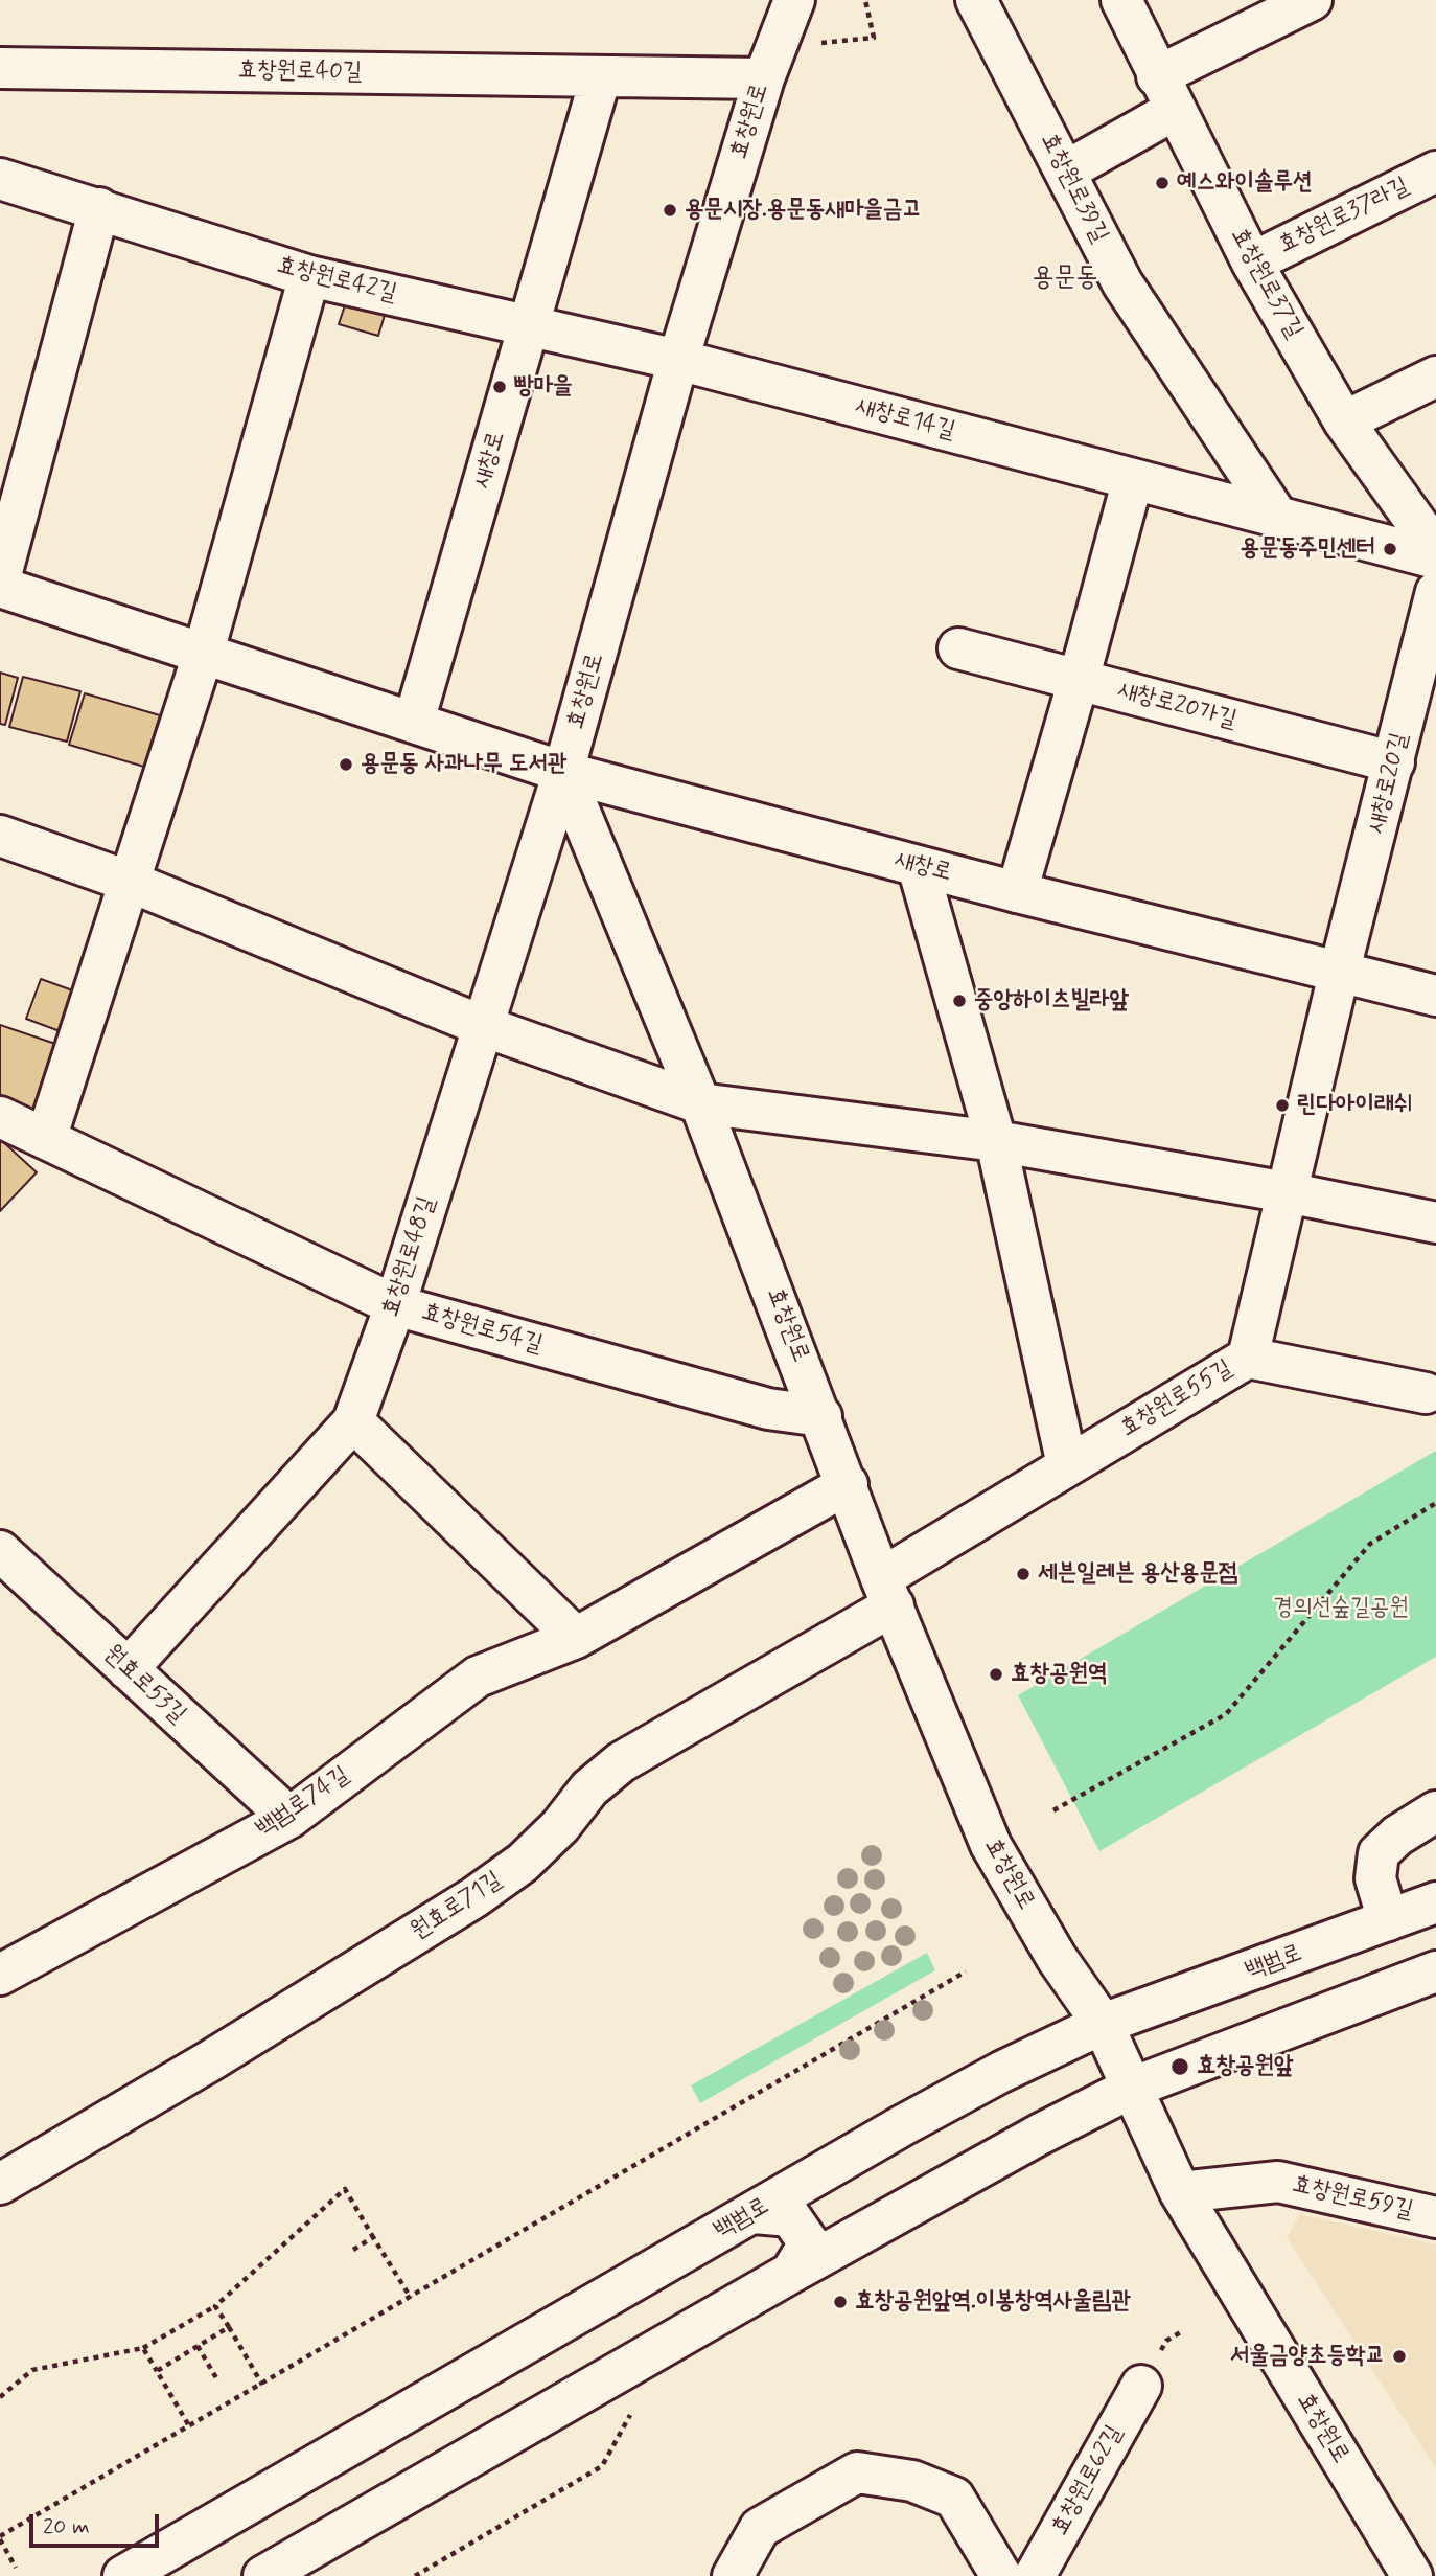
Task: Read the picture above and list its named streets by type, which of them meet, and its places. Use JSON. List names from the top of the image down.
{
  "streets": {
    "street": [
      "효창원로40길",
      "효창원로",
      "효창원로39길",
      "효창원로37라길",
      "효창원로42길",
      "효창원로37길",
      "새창로14길",
      "새창로",
      "새창로20가길",
      "새창로20길",
      "효창원로48길",
      "효창원로54길",
      "효창원로55길",
      "원효로53길",
      "백범로74길",
      "원효로71길",
      "백범로",
      "효창원로59길",
      "효창원로62길"
    ]
  },
  "crossings": [
    ["효창원로40길", "효창원로"],
    ["효창원로", "효창원로42길"],
    ["효창원로", "새창로14길"],
    ["효창원로", "새창로"],
    ["효창원로", "효창원로48길"],
    ["효창원로", "효창원로54길"],
    ["효창원로", "효창원로55길"],
    ["효창원로", "백범로74길"],
    ["효창원로", "원효로71길"],
    ["효창원로", "백범로"],
    ["효창원로", "효창원로59길"],
    ["효창원로39길", "새창로14길"],
    ["효창원로37라길", "효창원로37길"],
    ["효창원로42길", "새창로14길"],
    ["효창원로42길", "새창로"],
    ["새창로", "새창로20길"],
    ["새창로", "효창원로48길"],
    ["새창로", "효창원로55길"],
    ["새창로20가길", "새창로20길"],
    ["새창로20길", "효창원로55길"],
    ["효창원로48길", "효창원로54길"],
    ["효창원로48길", "원효로53길"],
    ["효창원로55길", "원효로71길"],
    ["원효로53길", "백범로74길"]
  ],
  "districts": ["용문동"],
  "parks": ["경의선숲길공원"],
  "places": [
    "예스와이솔루션",
    "용문시장.용문동새마을금고",
    "빵마을",
    "용문동주민센터",
    "용문동 사과나무 도서관",
    "중앙하이츠빌라앞",
    "린다아이래쉬",
    "세븐일레븐 용산용문점",
    "효창공원역",
    "효창공원앞",
    "효창공원앞역.이봉창역사울림관",
    "서울금양초등학교"
  ],
  "scale_bar": "20 m"
}
